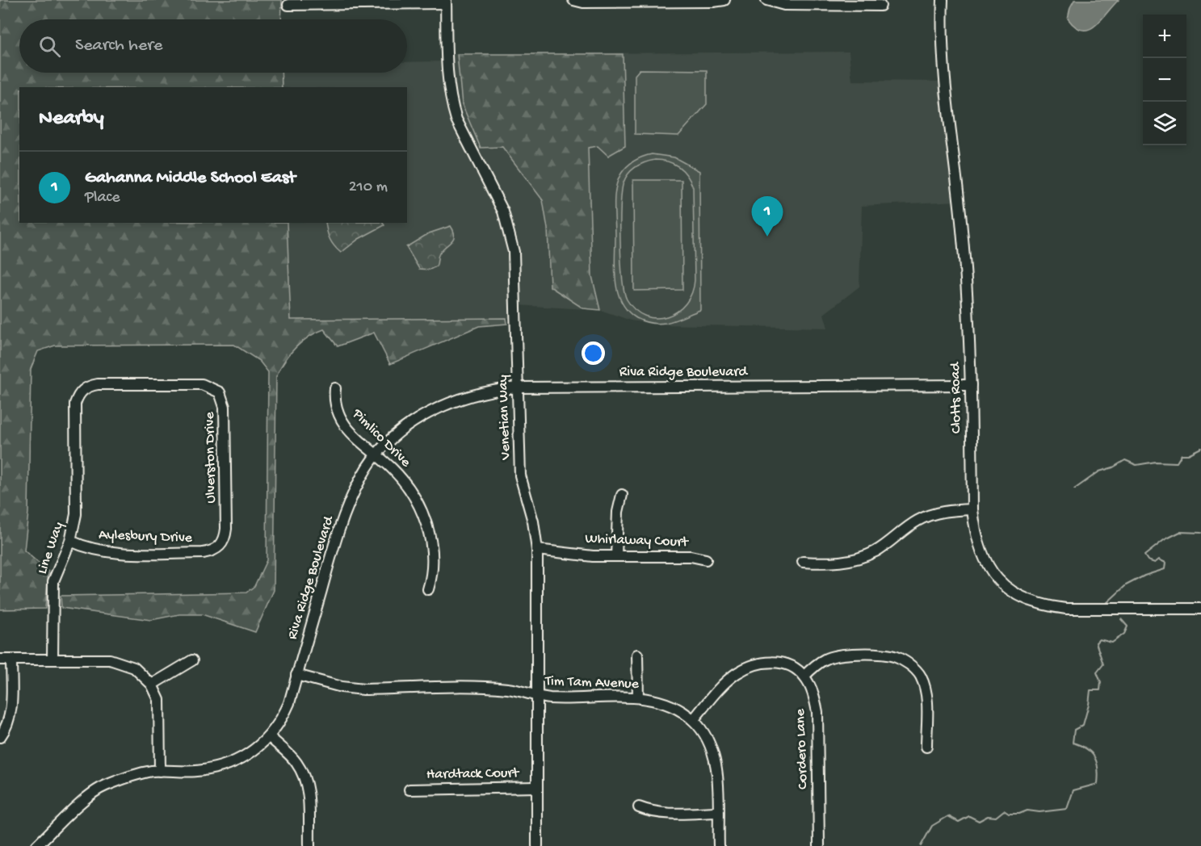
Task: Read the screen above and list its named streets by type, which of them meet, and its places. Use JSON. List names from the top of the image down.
{
  "streets": {
    "street": [
      "Riva Ridge Boulevard",
      "Clotts Road",
      "Venetian Way",
      "Pimlico Drive",
      "Ulverston Drive",
      "Aylesbury Drive",
      "Whirlaway Court",
      "Line Way",
      "Tim Tam Avenue",
      "Cordero Lane",
      "Hardtack Court"
    ]
  },
  "crossings": [
    ["Riva Ridge Boulevard", "Clotts Road"],
    ["Riva Ridge Boulevard", "Venetian Way"],
    ["Riva Ridge Boulevard", "Pimlico Drive"],
    ["Riva Ridge Boulevard", "Tim Tam Avenue"],
    ["Venetian Way", "Whirlaway Court"],
    ["Venetian Way", "Tim Tam Avenue"],
    ["Venetian Way", "Hardtack Court"],
    ["Ulverston Drive", "Aylesbury Drive"],
    ["Ulverston Drive", "Line Way"],
    ["Aylesbury Drive", "Line Way"]
  ],
  "page": {
    "map_buttons": ["+", "−"],
    "search": "Search here",
    "heading": "Nearby",
    "list": [
      {
        "mark": "1",
        "name": "Gahanna Middle School East",
        "note": "Place",
        "value": "210 m"
      }
    ],
    "pins": "1"
  }
}
